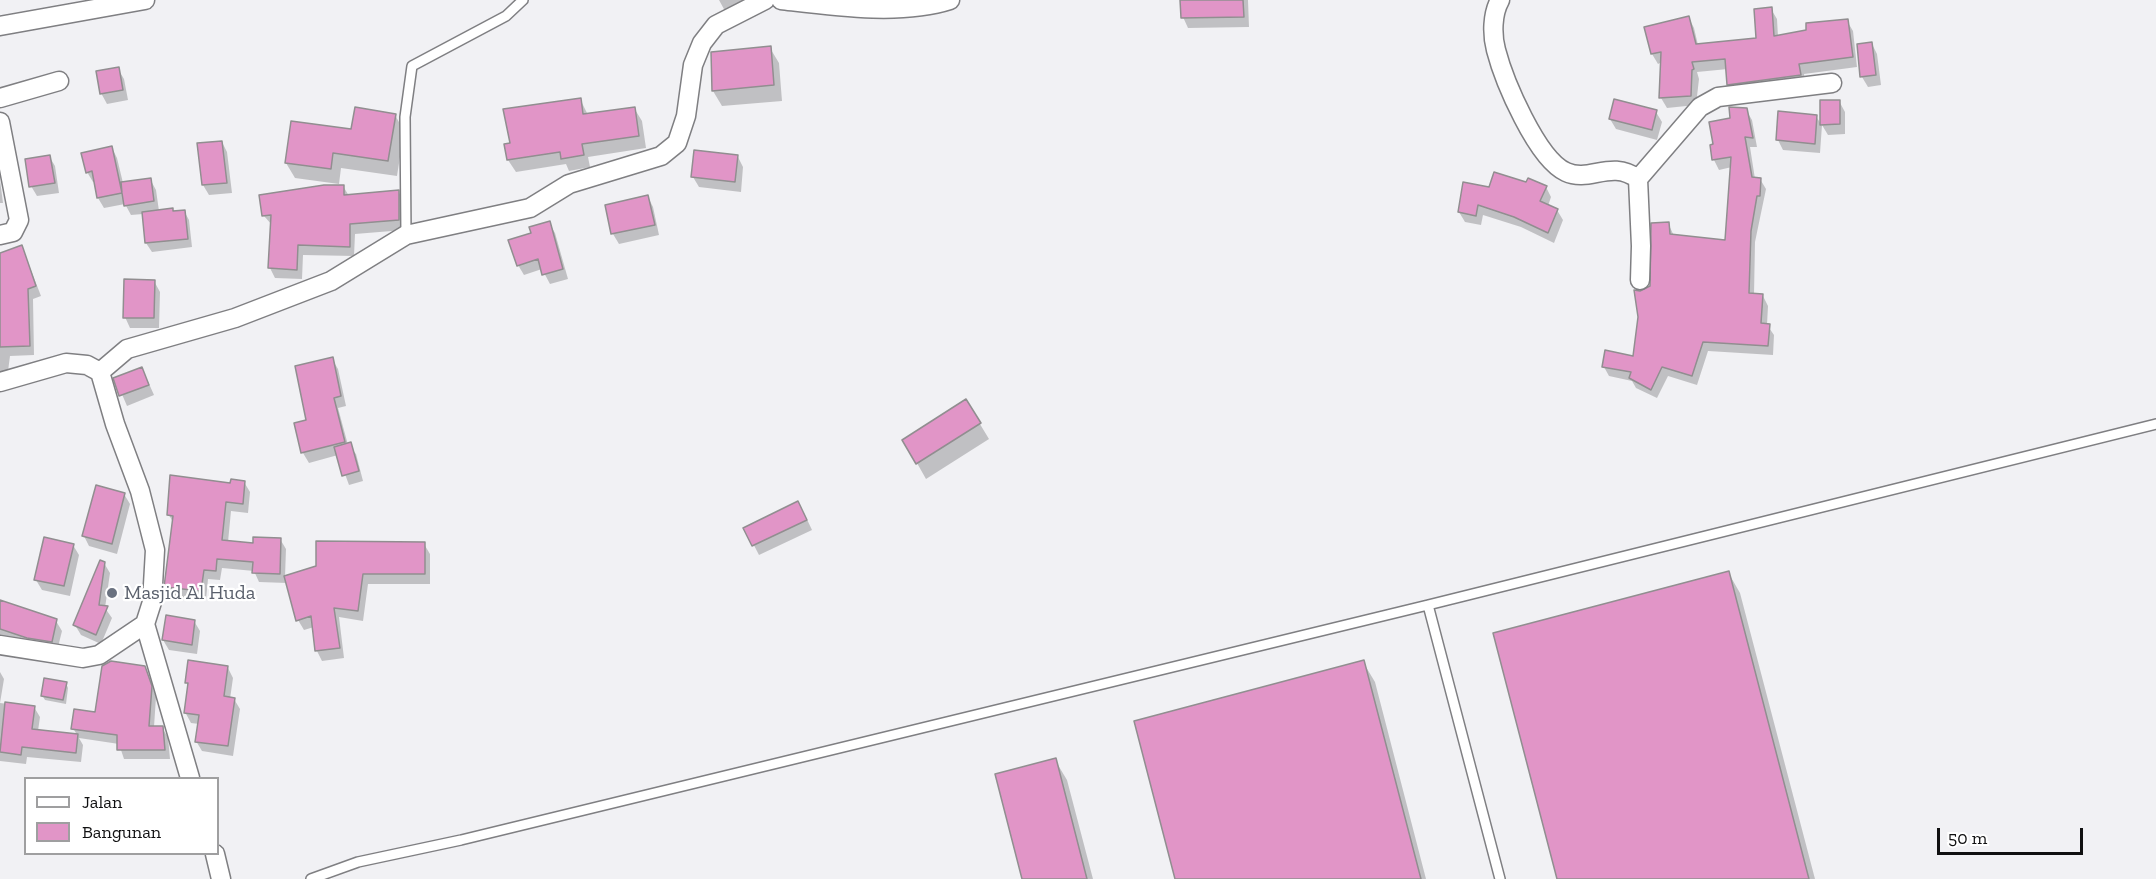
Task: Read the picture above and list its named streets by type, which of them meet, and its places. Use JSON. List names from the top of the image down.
{
  "places": ["Masjid Al Huda"],
  "legend": ["Jalan", "Bangunan"],
  "scale_bar": "50 m"
}
